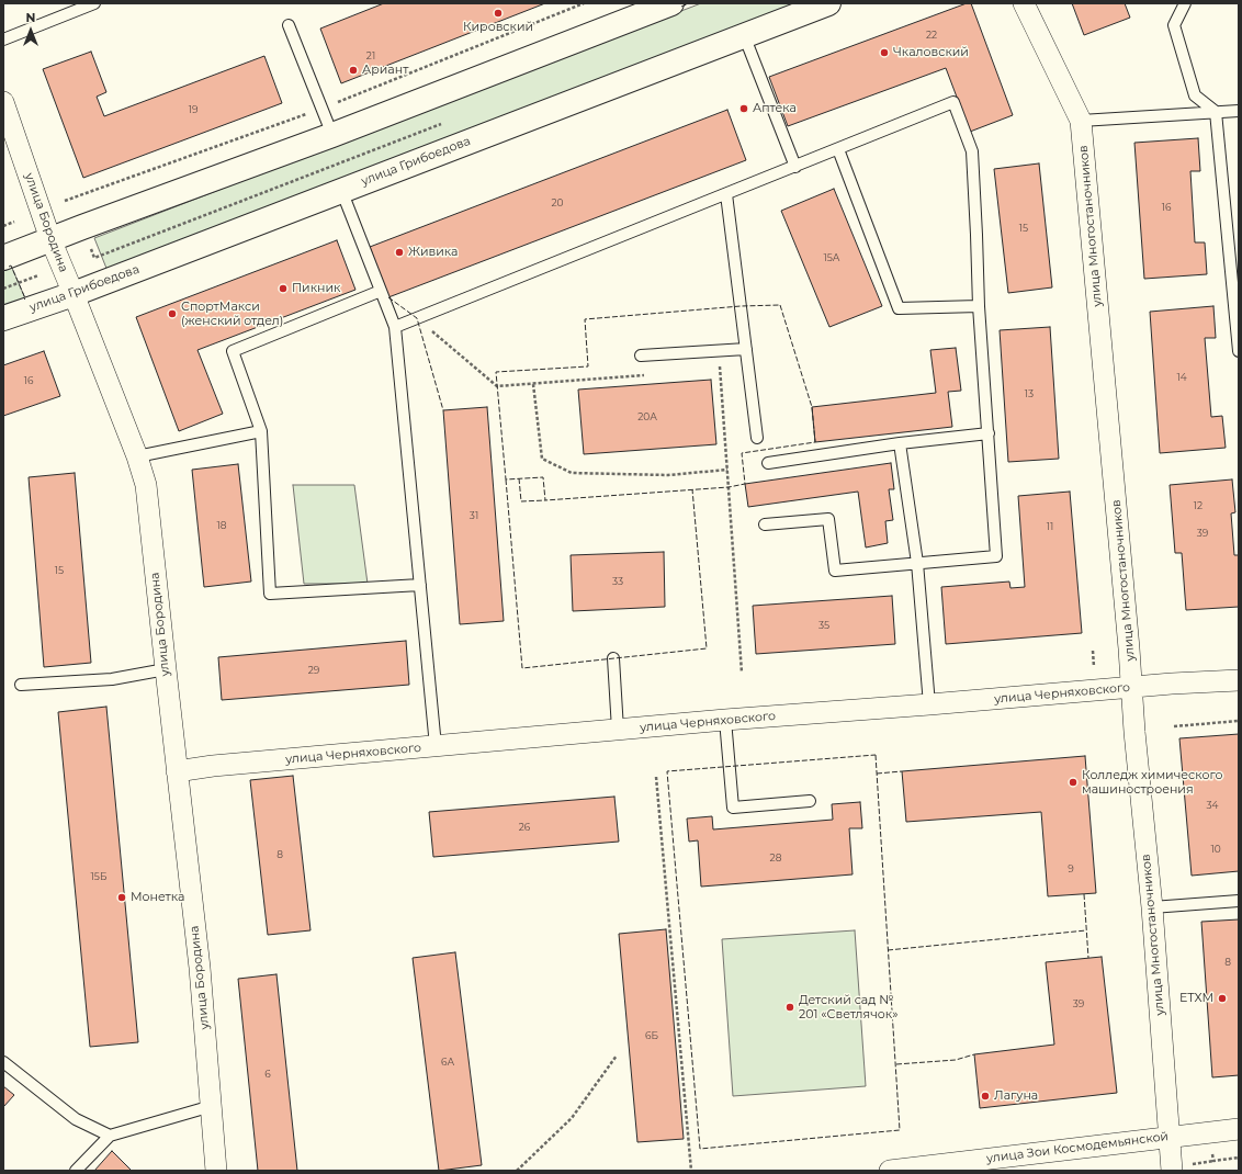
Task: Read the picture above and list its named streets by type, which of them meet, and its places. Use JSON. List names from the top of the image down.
{
  "streets": {
    "main road": ["улица Грибоедова"],
    "street": [
      "улица Бородина",
      "улица Многостаночников",
      "улица Черняховского",
      "улица Зои Космодемьянской"
    ]
  },
  "crossings": [
    ["улица Грибоедова", "улица Бородина"],
    ["улица Бородина", "улица Черняховского"],
    ["улица Многостаночников", "улица Черняховского"],
    ["улица Многостаночников", "улица Зои Космодемьянской"]
  ],
  "places": [
    "Кировский",
    "Чкаловский",
    "Ариант",
    "Аптека",
    "Живика",
    "Пикник",
    "СпортМакси (женский отдел)",
    "Колледж химического машиностроения",
    "Монетка",
    "ЕТХМ",
    "Детский сад № 201 «Светлячок»",
    "Лагуна"
  ],
  "house_numbers": [
    "22",
    "21",
    "19",
    "20",
    "16",
    "15",
    "15А",
    "14",
    "16",
    "13",
    "20А",
    "12",
    "31",
    "18",
    "11",
    "39",
    "15",
    "33",
    "35",
    "29",
    "34",
    "26",
    "10",
    "8",
    "28",
    "9",
    "15Б",
    "8",
    "39",
    "6Б",
    "6А",
    "6"
  ],
  "north": "top"
}
